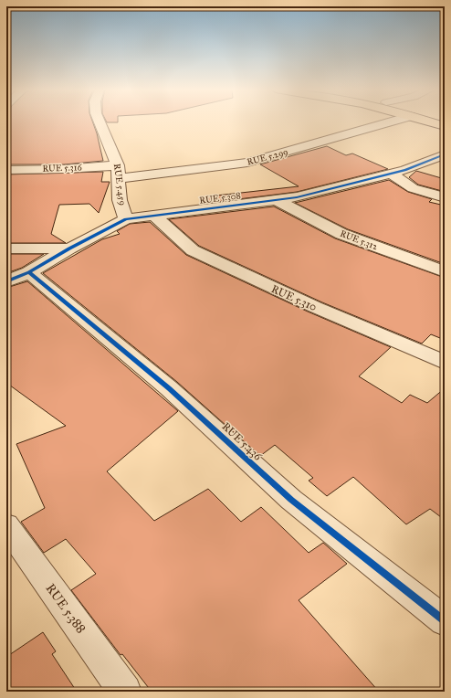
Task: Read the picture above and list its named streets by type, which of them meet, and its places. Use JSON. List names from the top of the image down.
{
  "streets": {
    "street": [
      "RUE 5.299",
      "RUE 5.316",
      "RUE 5.459",
      "RUE 5.308",
      "RUE 5.312",
      "RUE 5.310",
      "RUE 5.436",
      "RUE 5.388"
    ]
  },
  "crossings": [
    ["RUE 5.299", "RUE 5.459"],
    ["RUE 5.316", "RUE 5.459"],
    ["RUE 5.459", "RUE 5.308"],
    ["RUE 5.308", "RUE 5.312"],
    ["RUE 5.308", "RUE 5.310"],
    ["RUE 5.308", "RUE 5.436"]
  ]
}
